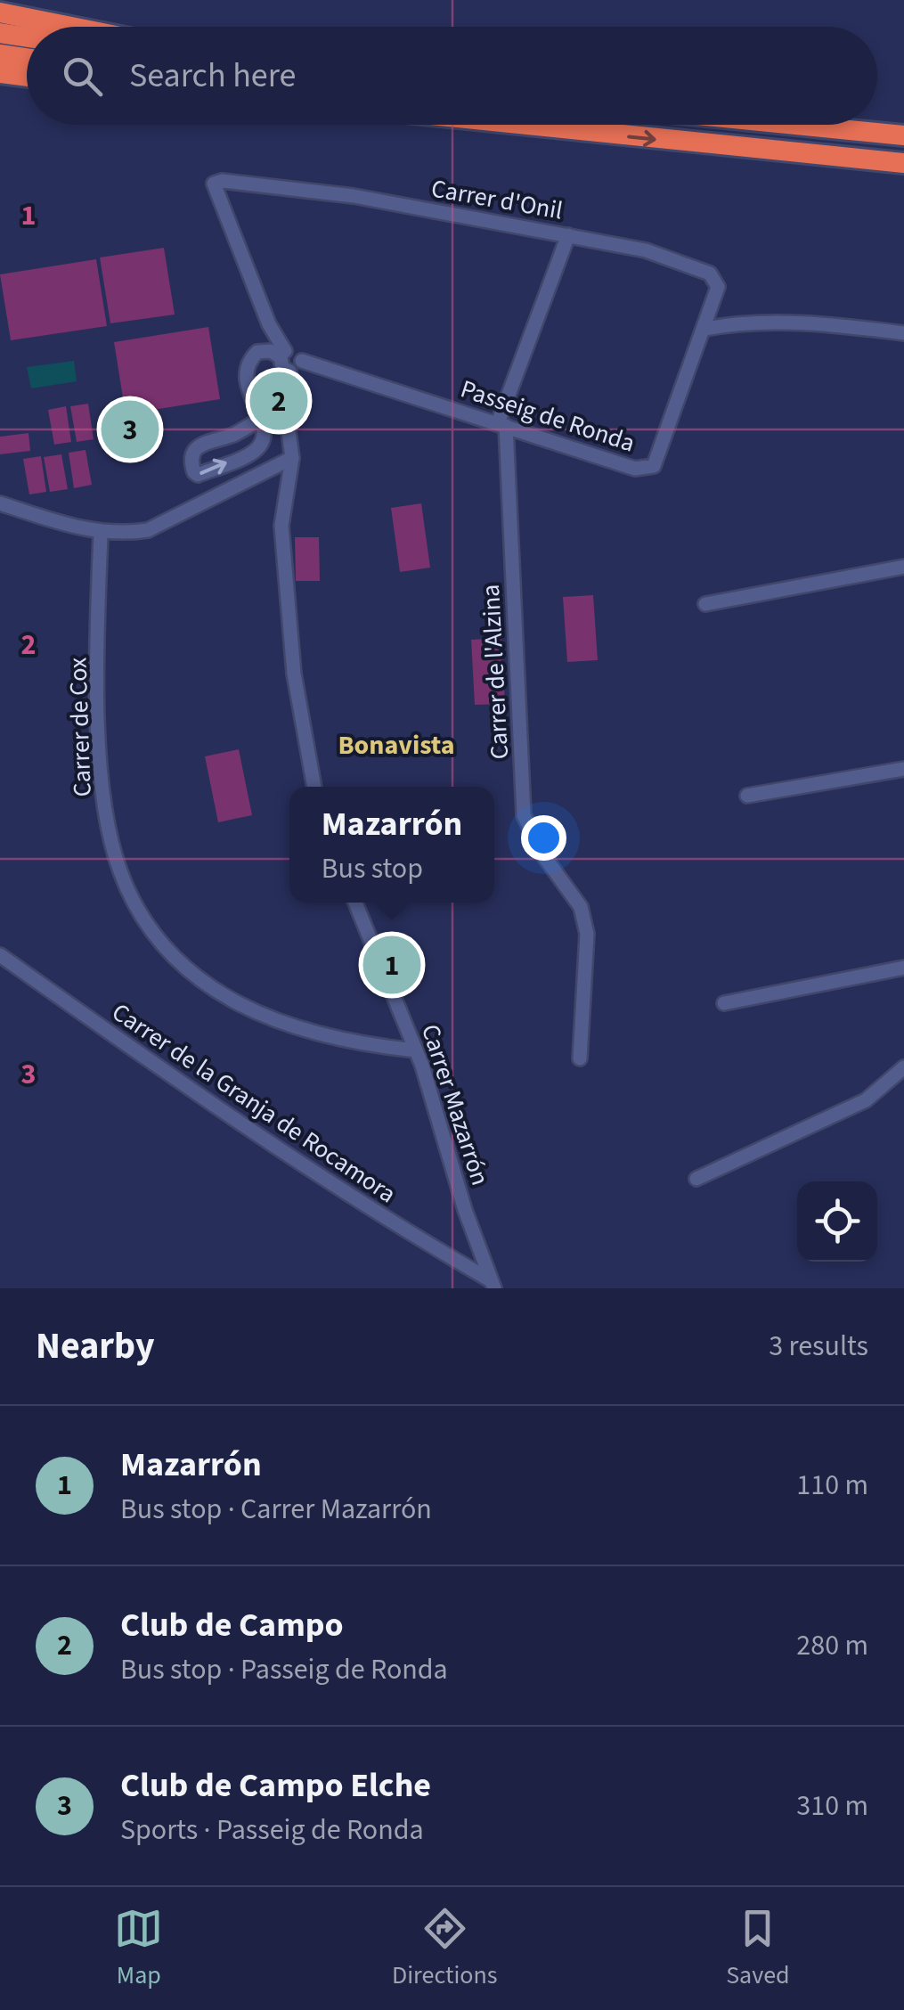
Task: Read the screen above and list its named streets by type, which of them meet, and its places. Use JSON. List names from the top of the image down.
{
  "streets": {
    "street": [
      "Carrer d'Onil",
      "Passeig de Ronda",
      "Carrer de l'Alzina",
      "Carrer de Cox",
      "Carrer de la Granja de Rocamora",
      "Carrer Mazarrón"
    ]
  },
  "crossings": [
    ["Carrer d'Onil", "Passeig de Ronda"],
    ["Carrer d'Onil", "Carrer de l'Alzina"],
    ["Passeig de Ronda", "Carrer de l'Alzina"],
    ["Carrer de Cox", "Carrer Mazarrón"],
    ["Carrer de la Granja de Rocamora", "Carrer Mazarrón"]
  ],
  "districts": ["Bonavista"],
  "page": {
    "search": "Search here",
    "pins": ["2", "3", "1"],
    "popup": ["Mazarrón", "Bus stop"],
    "heading": ["Nearby", "3 results"],
    "list": [
      {
        "mark": "1",
        "name": "Mazarrón",
        "note": "Bus stop · Carrer Mazarrón",
        "value": "110 m"
      },
      {
        "mark": "2",
        "name": "Club de Campo",
        "note": "Bus stop · Passeig de Ronda",
        "value": "280 m"
      },
      {
        "mark": "3",
        "name": "Club de Campo Elche",
        "note": "Sports · Passeig de Ronda",
        "value": "310 m"
      }
    ],
    "nav": ["Map", "Directions", "Saved"]
  },
  "grid": {
    "rows": ["1", "2", "3"]
  }
}
